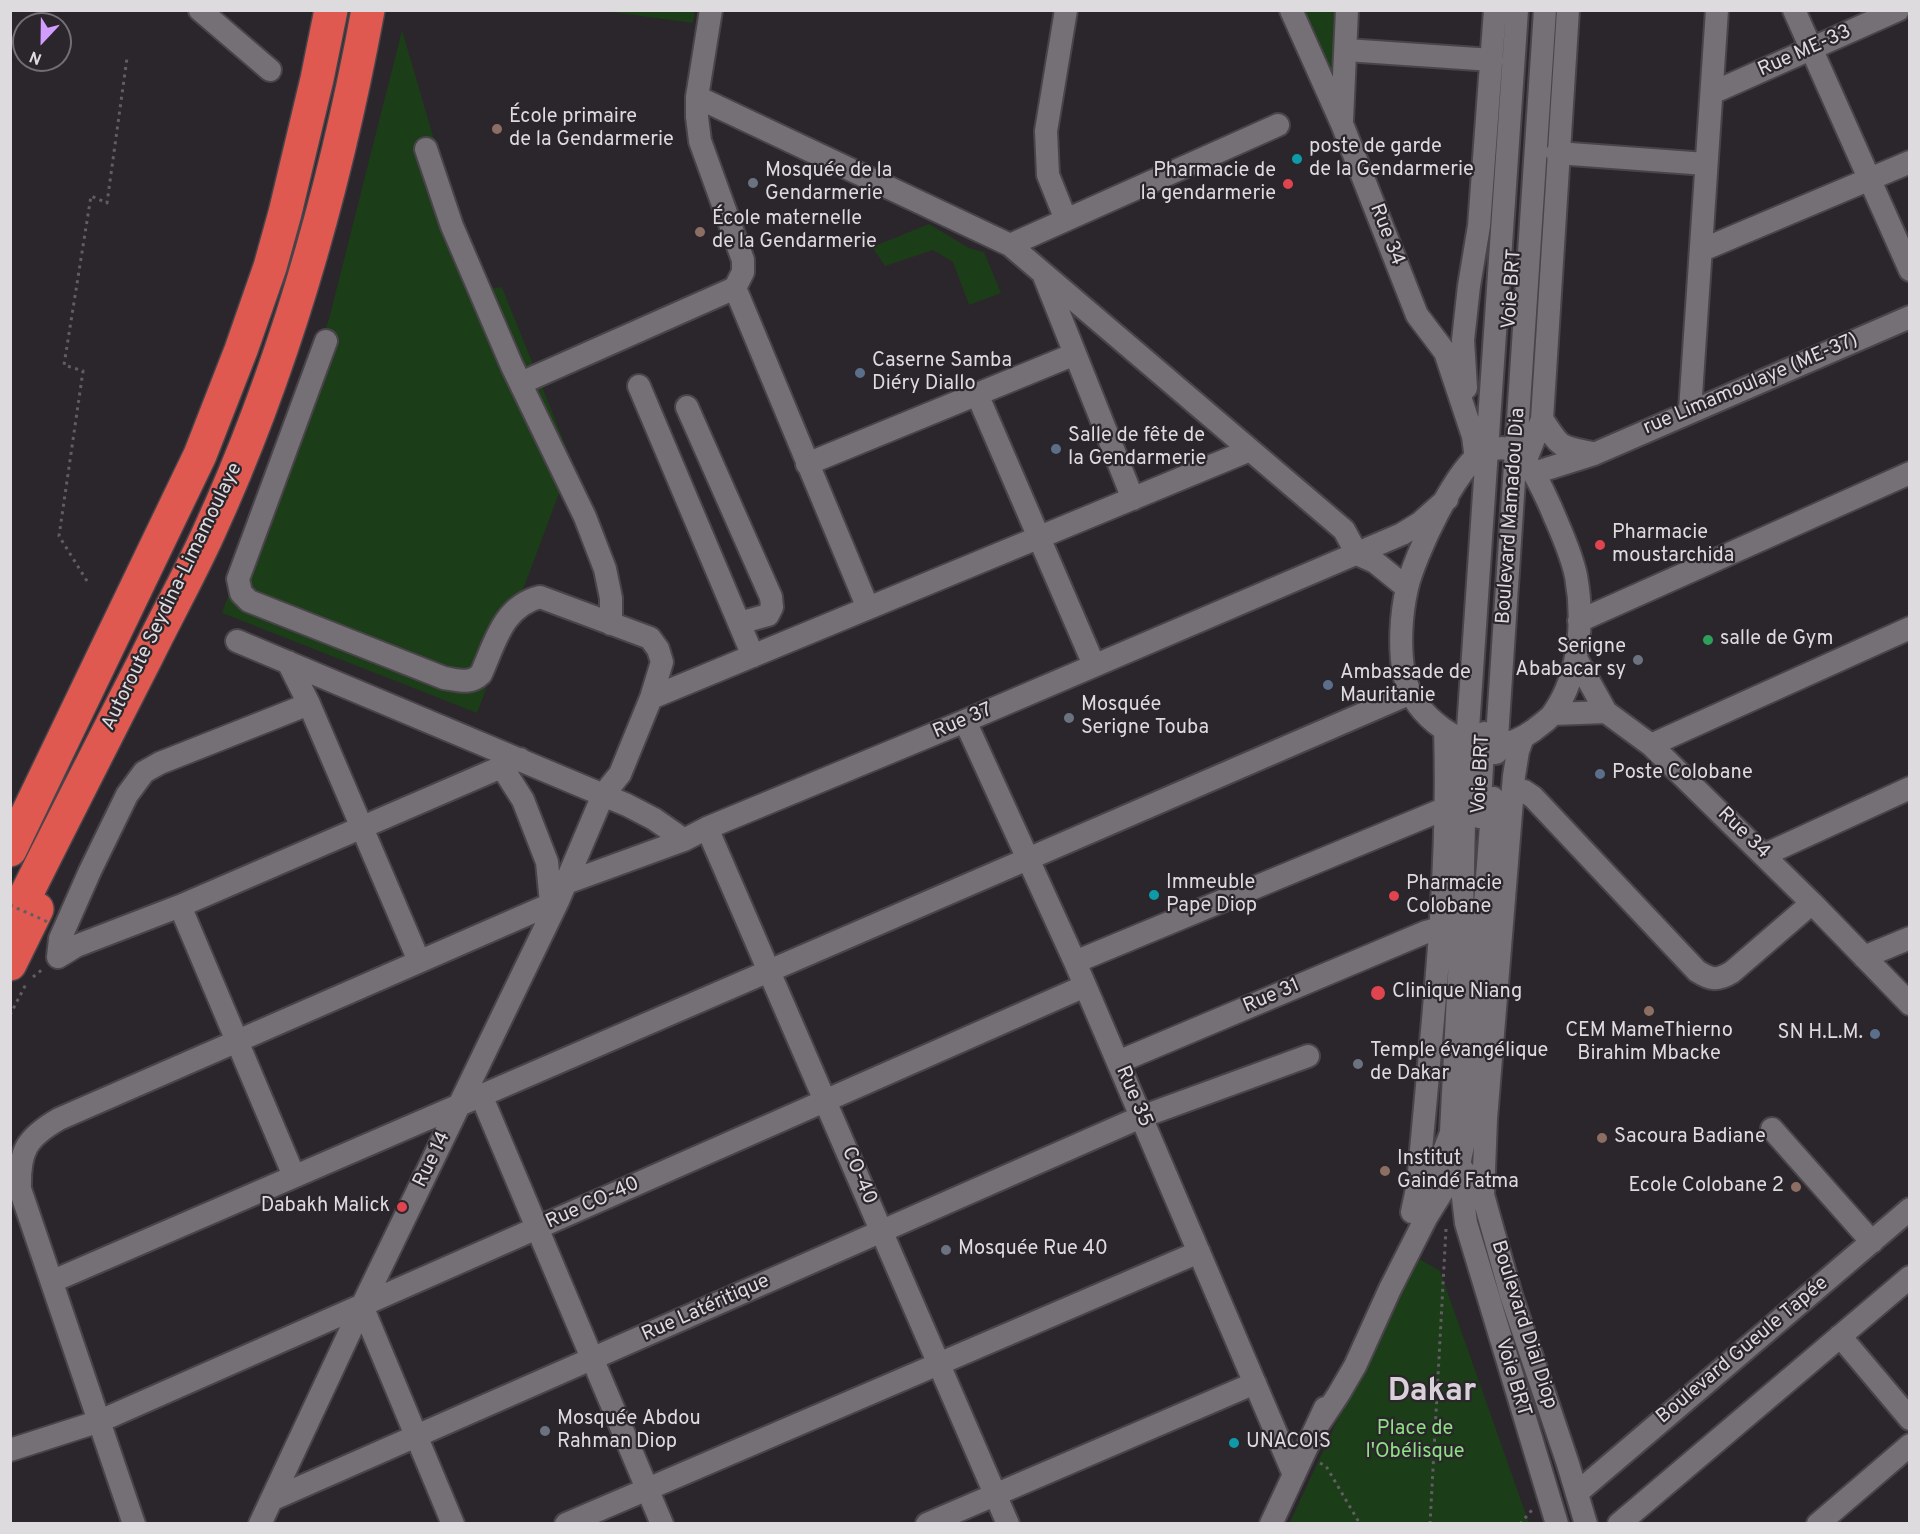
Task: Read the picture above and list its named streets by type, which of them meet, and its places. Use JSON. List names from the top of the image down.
{
  "streets": {
    "highway": ["Autoroute Seydina-Limamoulaye"],
    "street": [
      "Rue ME-33",
      "Rue 34",
      "Voie BRT",
      "rue Limamoulaye (ME-37)",
      "Boulevard Mamadou Dia",
      "Rue 37",
      "Rue 31",
      "Rue 35",
      "Rue 14",
      "CO-40",
      "Rue CO-40",
      "Rue Latéritique",
      "Boulevard Dial Diop",
      "Boulevard Gueule Tapée"
    ]
  },
  "crossings": [
    ["Rue 34", "Voie BRT"],
    ["Rue 34", "rue Limamoulaye (ME-37)"],
    ["Rue 34", "Boulevard Mamadou Dia"],
    ["Voie BRT", "rue Limamoulaye (ME-37)"],
    ["Voie BRT", "Boulevard Mamadou Dia"],
    ["Voie BRT", "Boulevard Dial Diop"],
    ["rue Limamoulaye (ME-37)", "Boulevard Mamadou Dia"],
    ["Rue 37", "Rue 35"],
    ["Rue 37", "Rue 14"],
    ["Rue 37", "CO-40"],
    ["Rue 37", "Rue CO-40"],
    ["Rue 31", "Rue 35"],
    ["Rue 35", "Rue CO-40"],
    ["Rue 35", "Rue Latéritique"],
    ["Rue 14", "Rue CO-40"],
    ["Rue 14", "Rue Latéritique"],
    ["CO-40", "Rue CO-40"],
    ["CO-40", "Rue Latéritique"],
    ["Boulevard Dial Diop", "Boulevard Gueule Tapée"]
  ],
  "districts": ["Dakar"],
  "parks": ["Place de l'Obélisque"],
  "places": [
    "École primaire de la Gendarmerie",
    "poste de garde de la Gendarmerie",
    "Mosquée de la Gendarmerie",
    "Pharmacie de la gendarmerie",
    "École maternelle de la Gendarmerie",
    "Caserne Samba Diéry Diallo",
    "Salle de fête de la Gendarmerie",
    "Pharmacie moustarchida",
    "salle de Gym",
    "Serigne Ababacar sy",
    "Ambassade de Mauritanie",
    "Mosquée Serigne Touba",
    "Poste Colobane",
    "Immeuble Pape Diop",
    "Pharmacie Colobane",
    "Clinique Niang",
    "CEM MameThierno Birahim Mbacke",
    "SN H.L.M.",
    "Temple évangélique de Dakar",
    "Sacoura Badiane",
    "Institut Gaindé Fatma",
    "Ecole Colobane 2",
    "Dabakh Malick",
    "Mosquée Rue 40",
    "Mosquée Abdou Rahman Diop",
    "UNACOIS"
  ],
  "north": "bottom"
}
